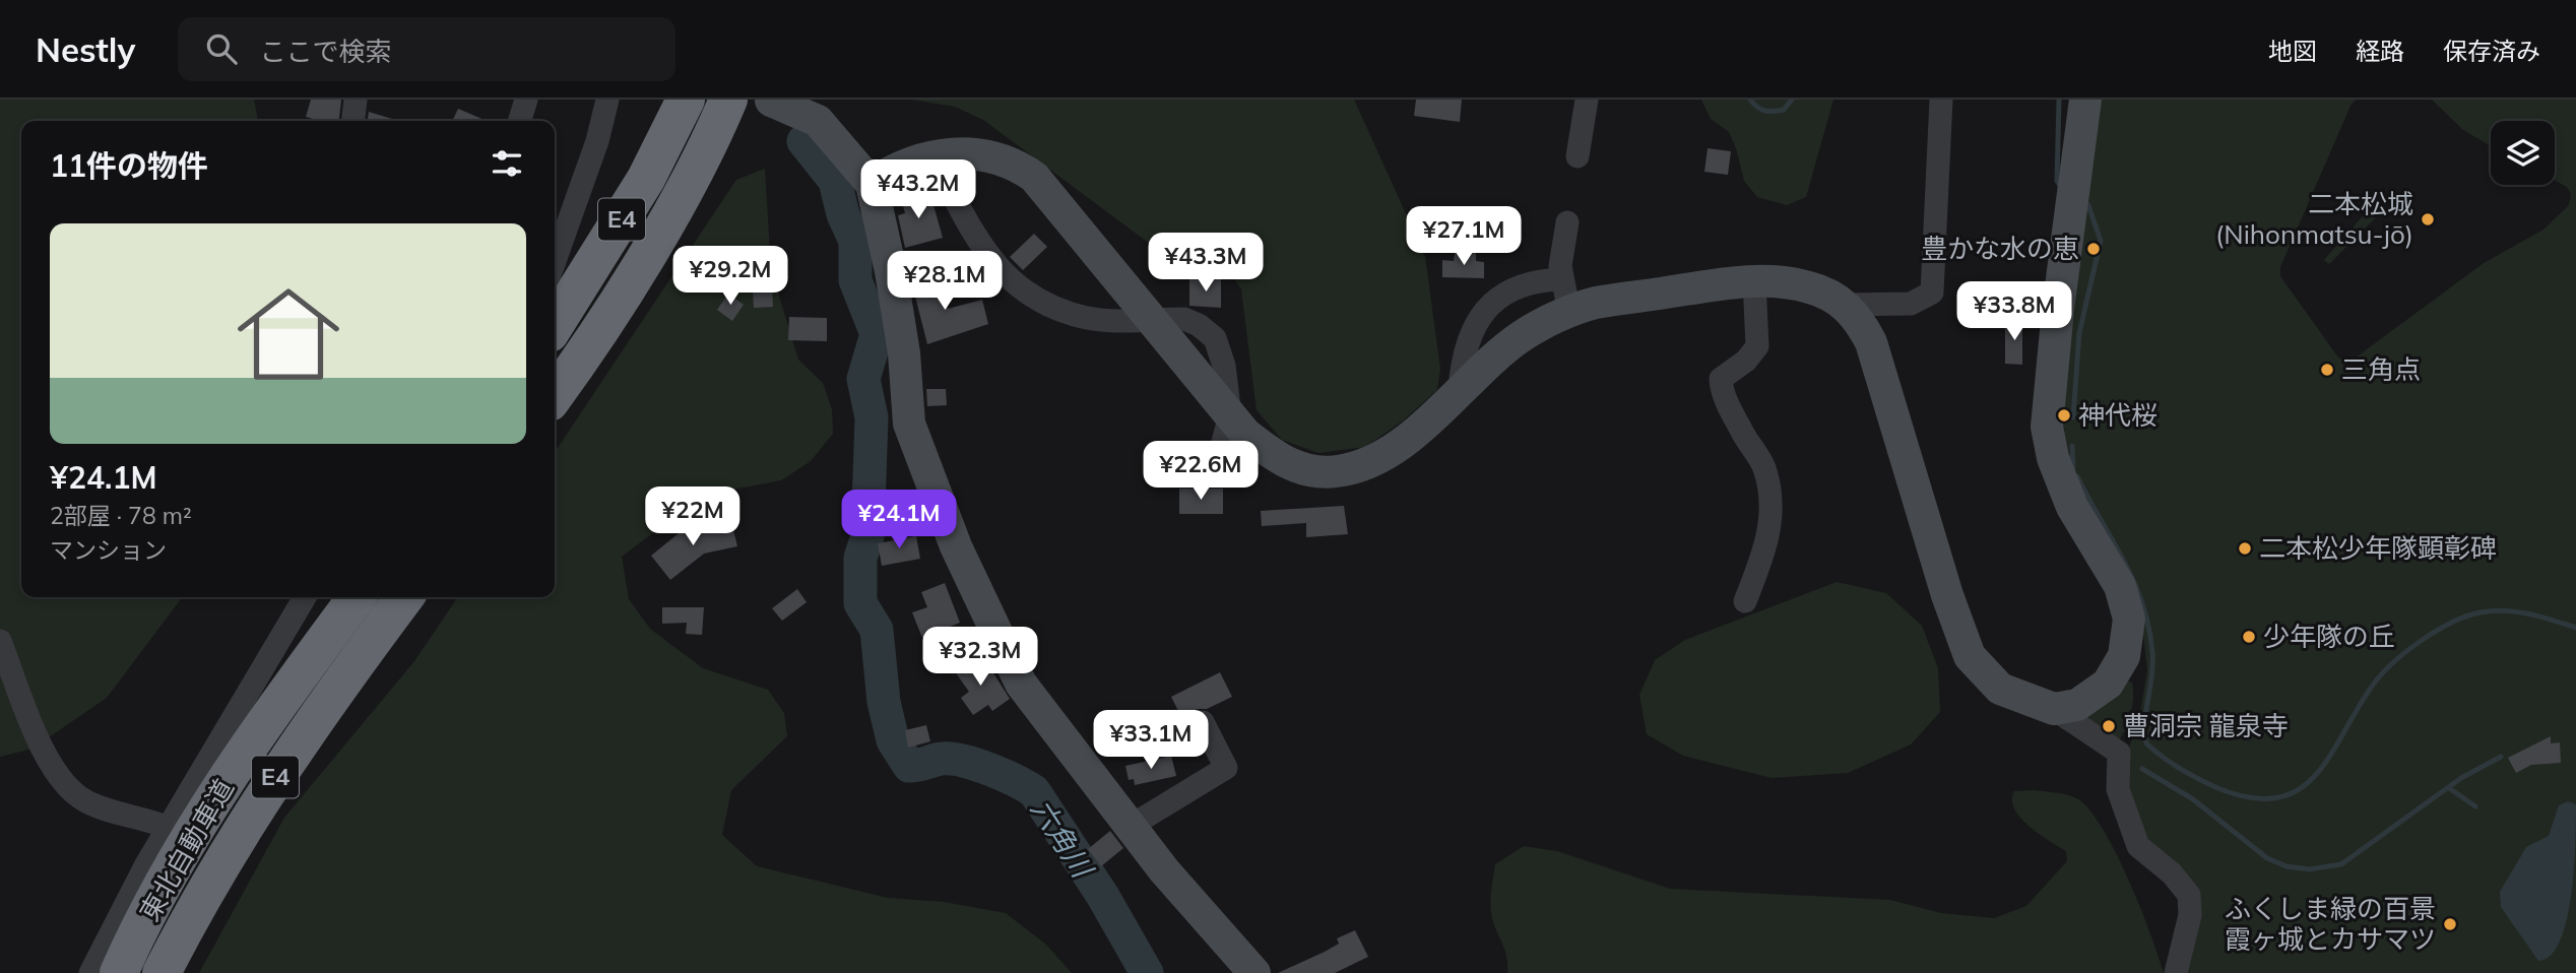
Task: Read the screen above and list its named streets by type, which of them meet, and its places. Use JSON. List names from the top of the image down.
{
  "streets": {
    "highway": ["E4", "東北自動車道"]
  },
  "water": ["六角川"],
  "places": [
    "二本松城 (Nihonmatsu-jō)",
    "豊かな水の恵",
    "三角点",
    "神代桜",
    "二本松少年隊顕彰碑",
    "少年隊の丘",
    "曹洞宗 龍泉寺",
    "ふくしま緑の百景 霞ヶ城とカサマツ"
  ],
  "page": {
    "header": "Nestly",
    "search": "ここで検索",
    "nav": ["地図", "経路", "保存済み"],
    "heading": "11件の物件",
    "price": [
      "¥43.2M",
      "¥27.1M",
      "¥43.3M",
      "¥29.2M",
      "¥28.1M",
      "¥33.8M",
      "¥22.6M",
      "¥22M",
      "¥24.1M",
      "¥32.3M",
      "¥33.1M"
    ],
    "list": [
      {
        "name": "¥24.1M",
        "note": "2部屋 · 78 m² · マンション"
      }
    ]
  }
}
